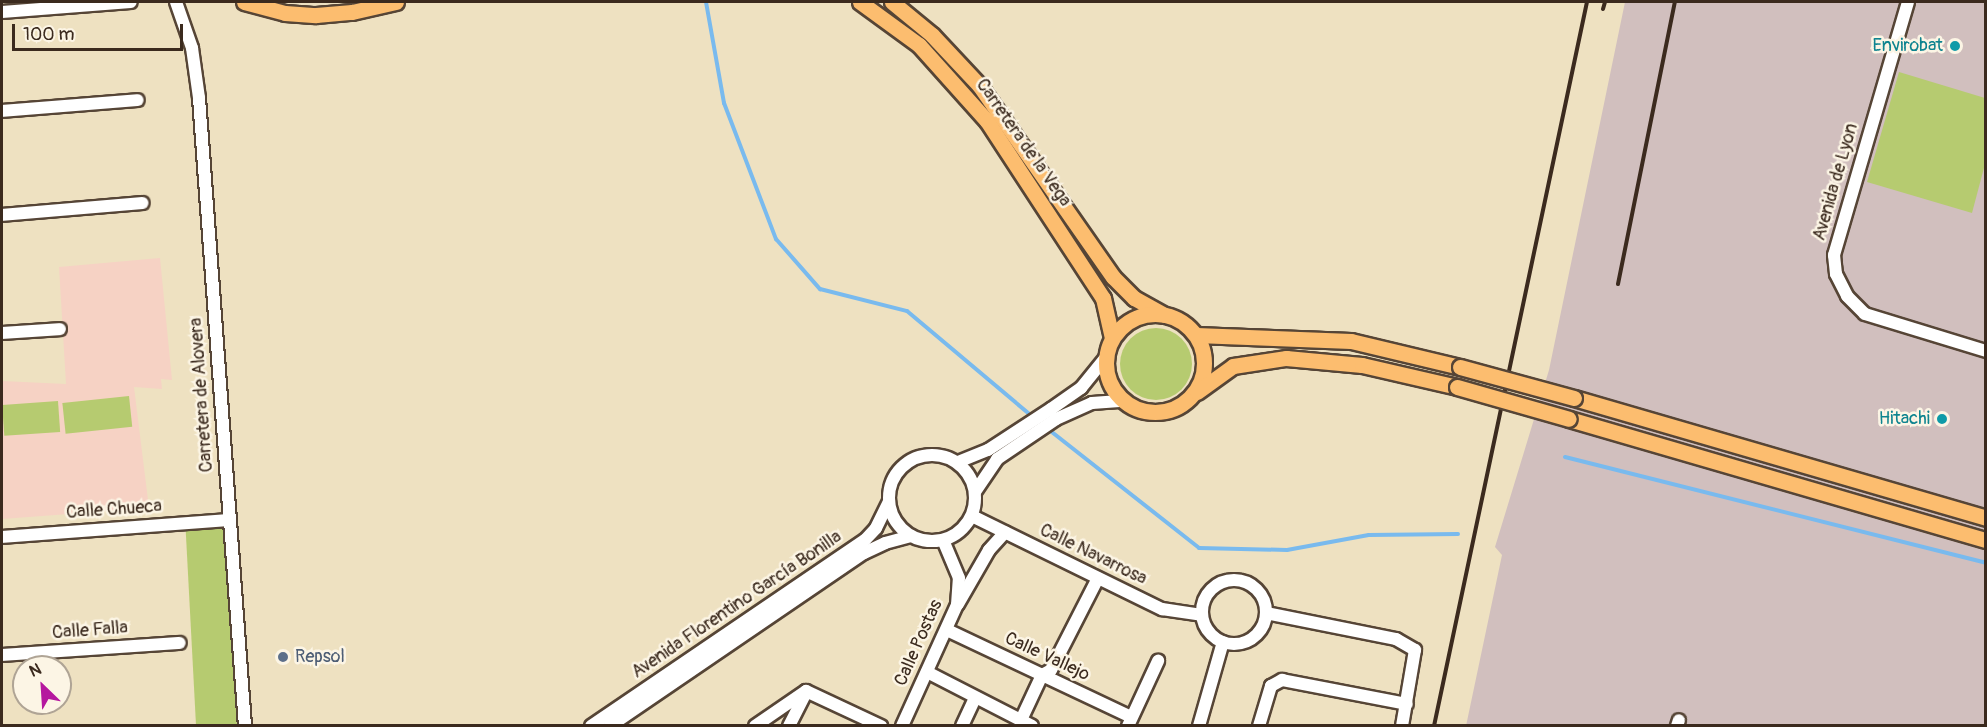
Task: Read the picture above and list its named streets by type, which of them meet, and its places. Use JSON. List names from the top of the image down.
{
  "streets": {
    "main road": ["Carretera de la Vega"],
    "street": [
      "Avenida de Lyon",
      "Carretera de Alovera",
      "Calle Chueca",
      "Calle Navarrosa",
      "Avenida Florentino García Bonilla",
      "Calle Falla",
      "Calle Postas",
      "Calle Vallejo"
    ]
  },
  "crossings": [
    ["Carretera de Alovera", "Calle Chueca"],
    ["Calle Navarrosa", "Avenida Florentino García Bonilla"],
    ["Calle Navarrosa", "Calle Postas"],
    ["Avenida Florentino García Bonilla", "Calle Postas"],
    ["Calle Postas", "Calle Vallejo"]
  ],
  "places": ["Envirobat", "Hitachi", "Repsol"],
  "scale_bar": "100 m",
  "north": "top left"
}
